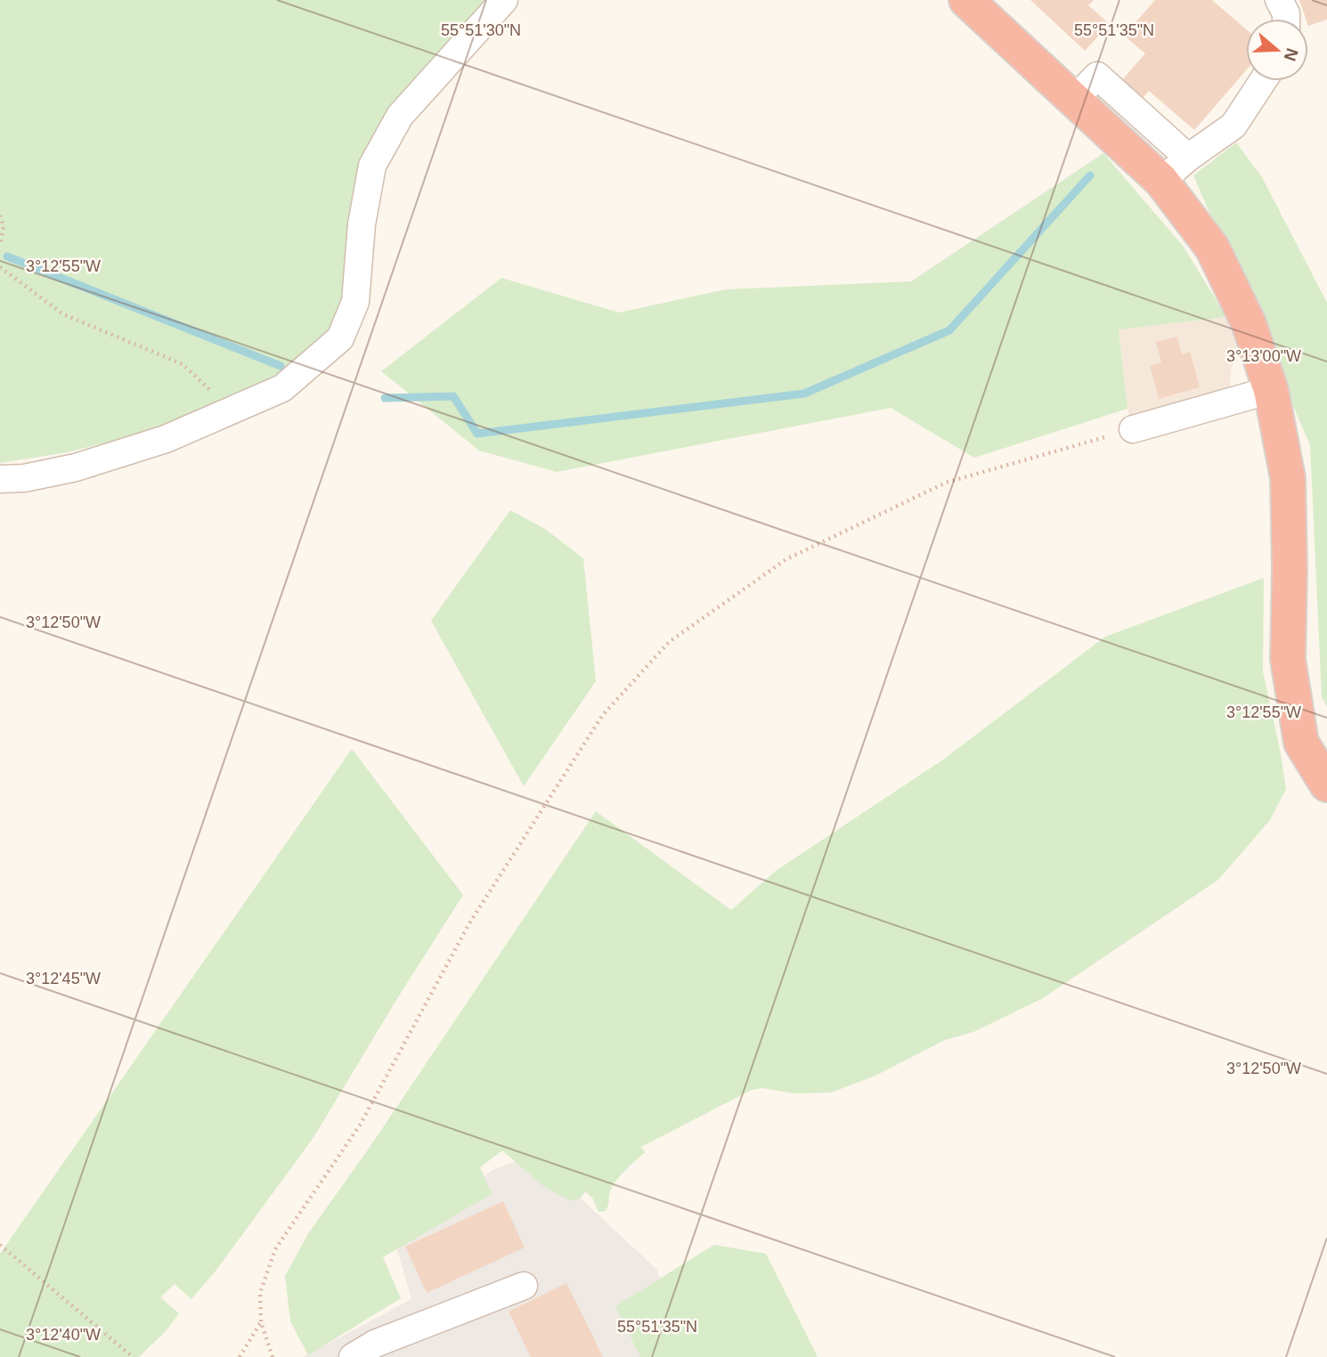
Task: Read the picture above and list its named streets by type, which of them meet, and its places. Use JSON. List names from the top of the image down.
{
  "north": "right",
  "coordinates": [
    "55°51'30\"N",
    "55°51'35\"N",
    "3°12'55\"W",
    "3°13'00\"W",
    "3°12'50\"W",
    "3°12'45\"W",
    "3°12'40\"W"
  ]
}
